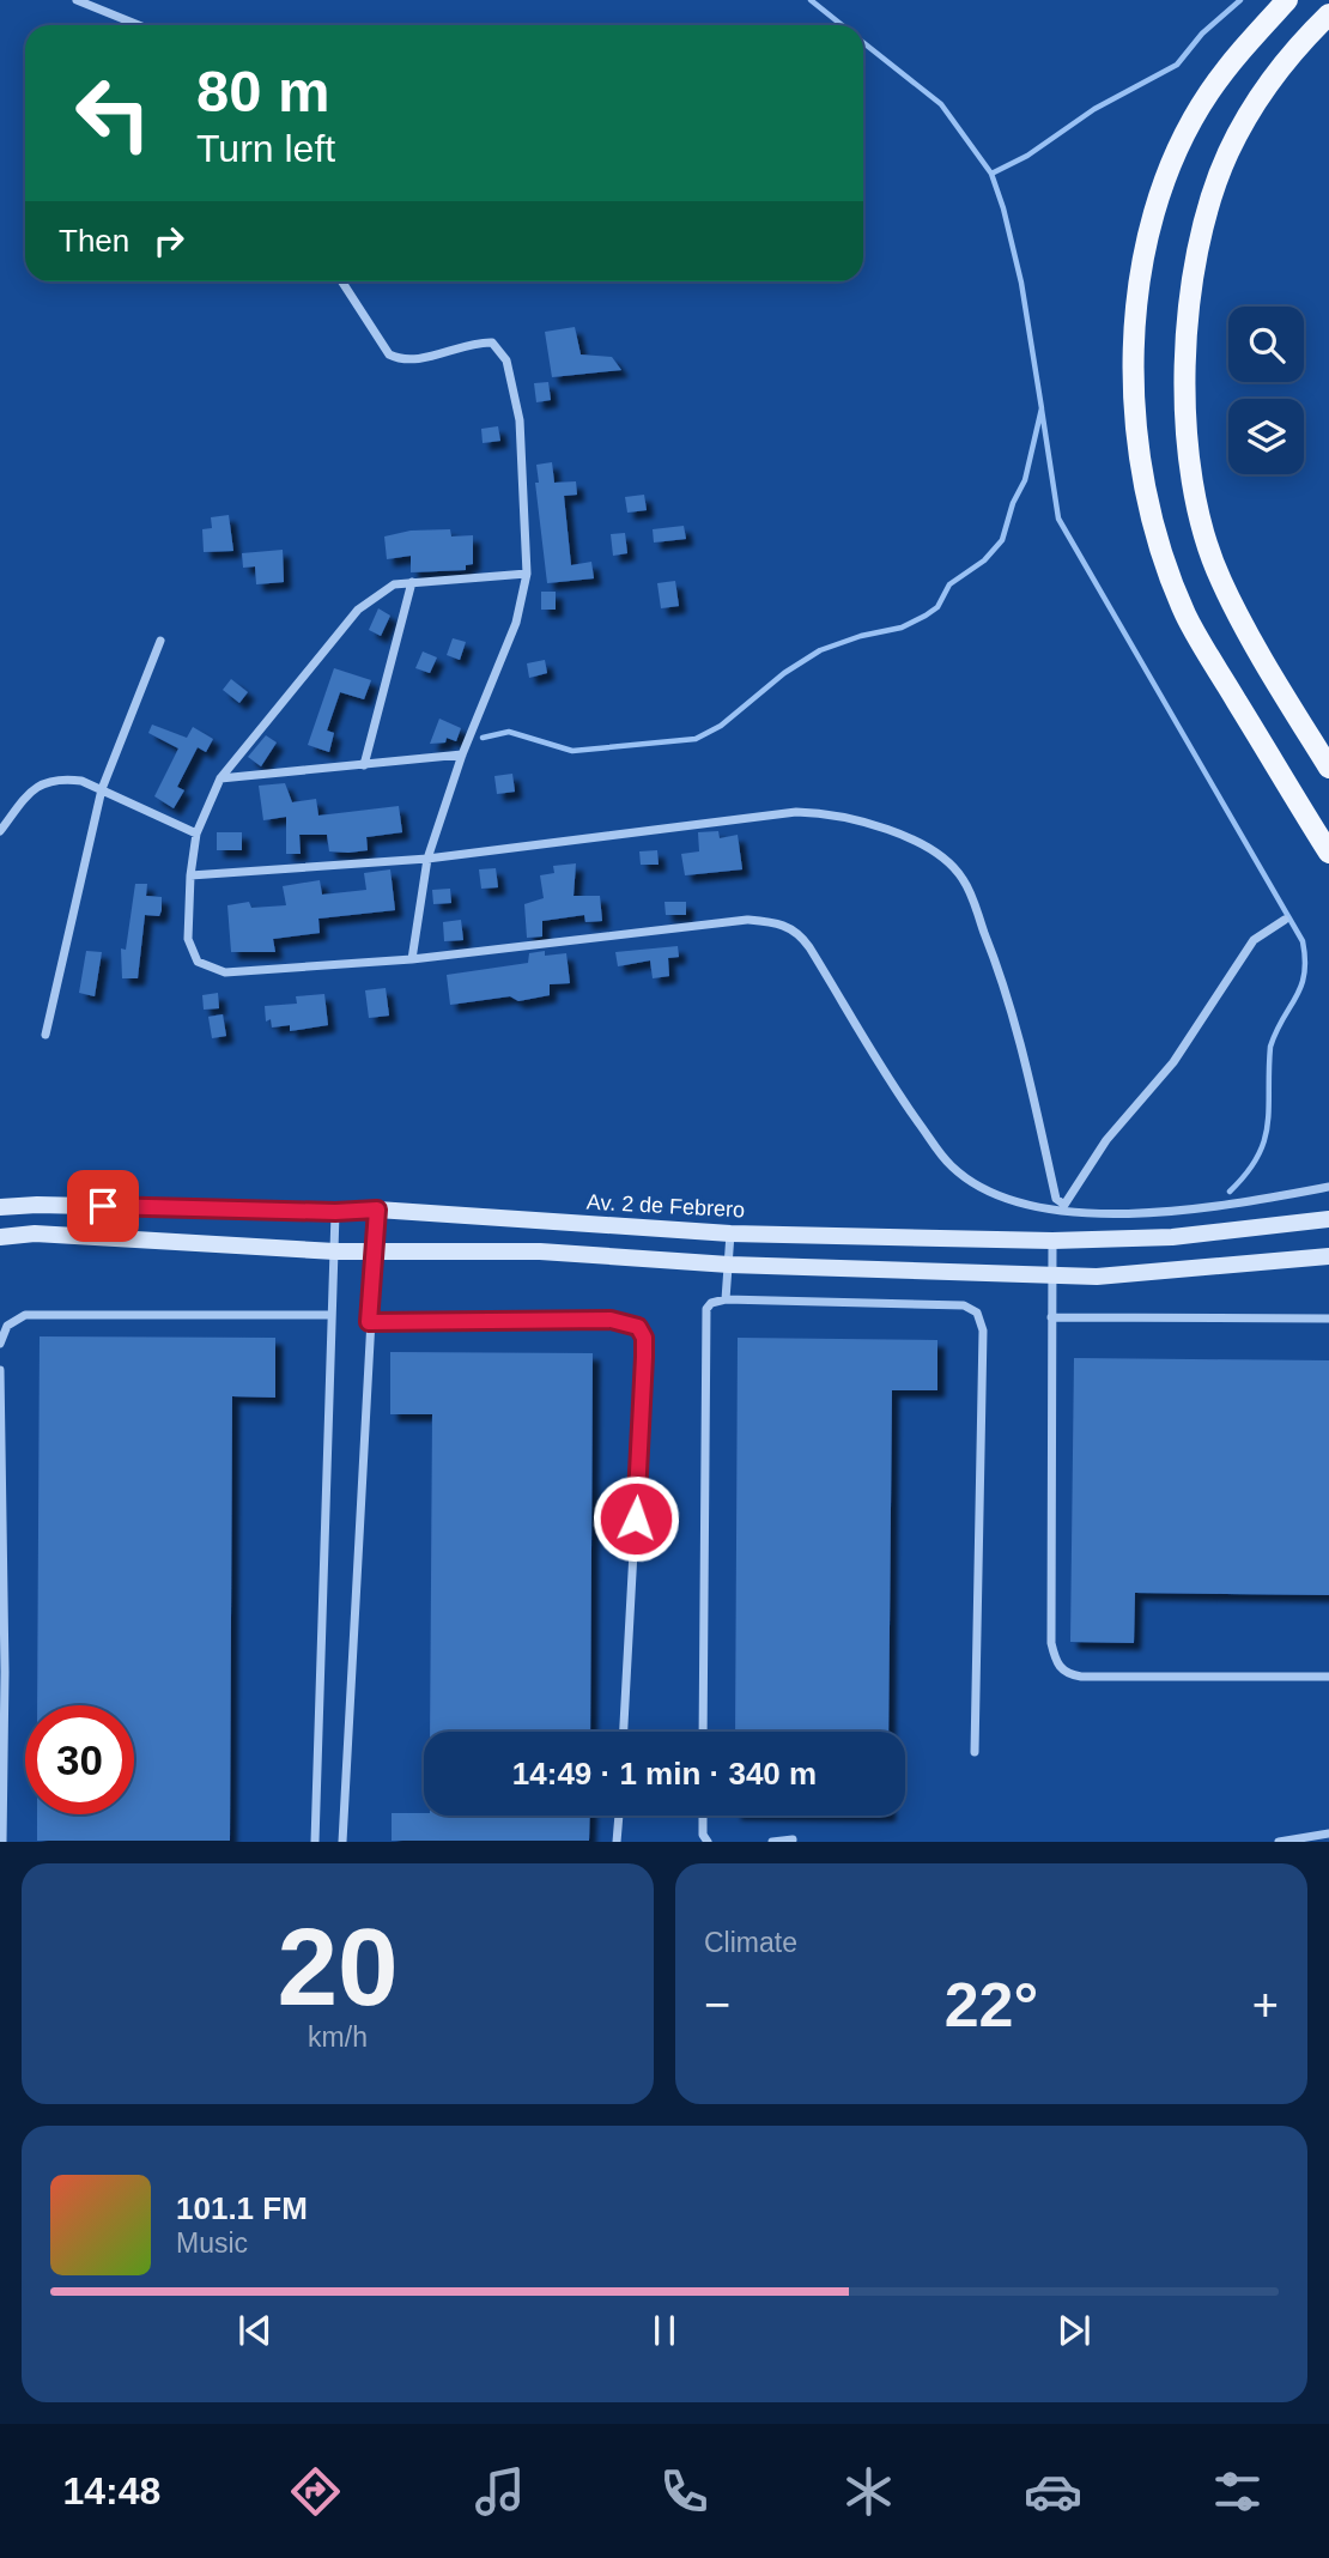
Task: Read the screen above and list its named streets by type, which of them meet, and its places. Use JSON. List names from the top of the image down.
{
  "streets": {
    "main road": ["Av. 2 de Febrero"]
  },
  "page": {
    "turn": ["80 m", "Turn left"],
    "then": "Then",
    "limit": "30",
    "trip": "14:49 · 1 min · 340 m",
    "tile": [
      ["20", "km/h"],
      "Climate"
    ],
    "heat": ["−", "22°", "+"],
    "song": ["101.1 FM", "Music"],
    "tabs": "14:48"
  }
}
